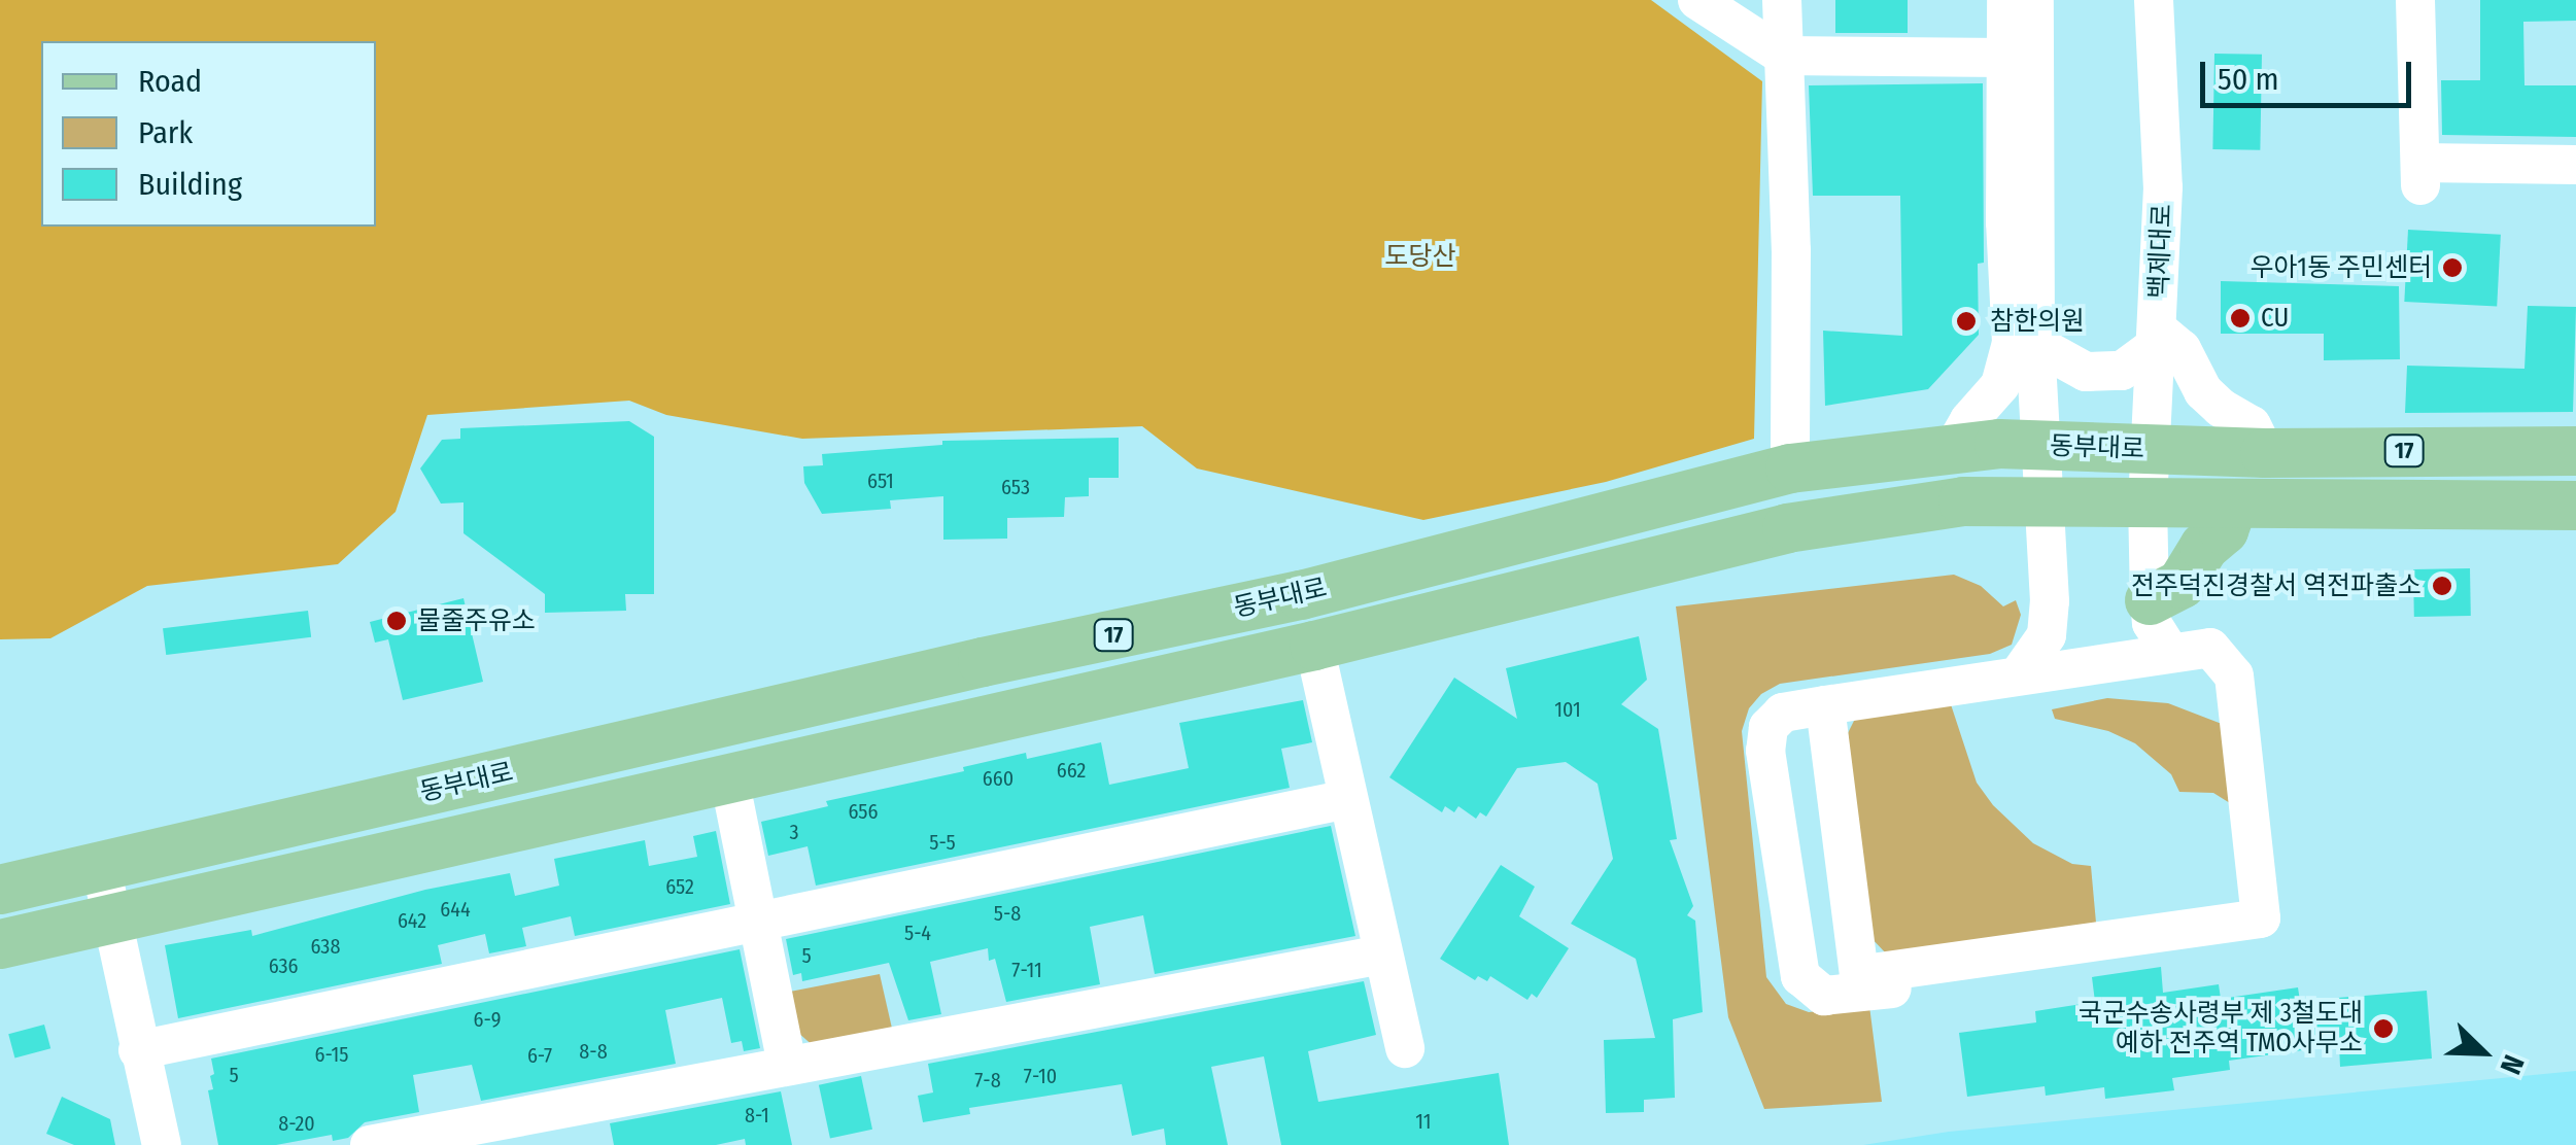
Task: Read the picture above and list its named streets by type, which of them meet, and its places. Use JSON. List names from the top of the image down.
{
  "streets": {
    "main road": ["동부대로", "17"],
    "street": ["백제대로"]
  },
  "crossings": [
    ["백제대로", "동부대로"]
  ],
  "parks": ["도당산"],
  "places": [
    "우아1동 주민센터",
    "CU",
    "참한의원",
    "전주덕진경찰서 역전파출소",
    "물줄주유소",
    "국군수송사령부 제 3철도대 예하 전주역 TMO사무소"
  ],
  "house_numbers": [
    "651",
    "653",
    "101",
    "662",
    "660",
    "656",
    "3",
    "5-5",
    "652",
    "644",
    "5-8",
    "642",
    "5-4",
    "638",
    "5",
    "636",
    "7-11",
    "6-9",
    "8-8",
    "6-15",
    "6-7",
    "5",
    "7-10",
    "7-8",
    "8-1",
    "11",
    "8-20"
  ],
  "legend": ["Road", "Park", "Building"],
  "scale_bar": "50 m",
  "north": "bottom right"
}
